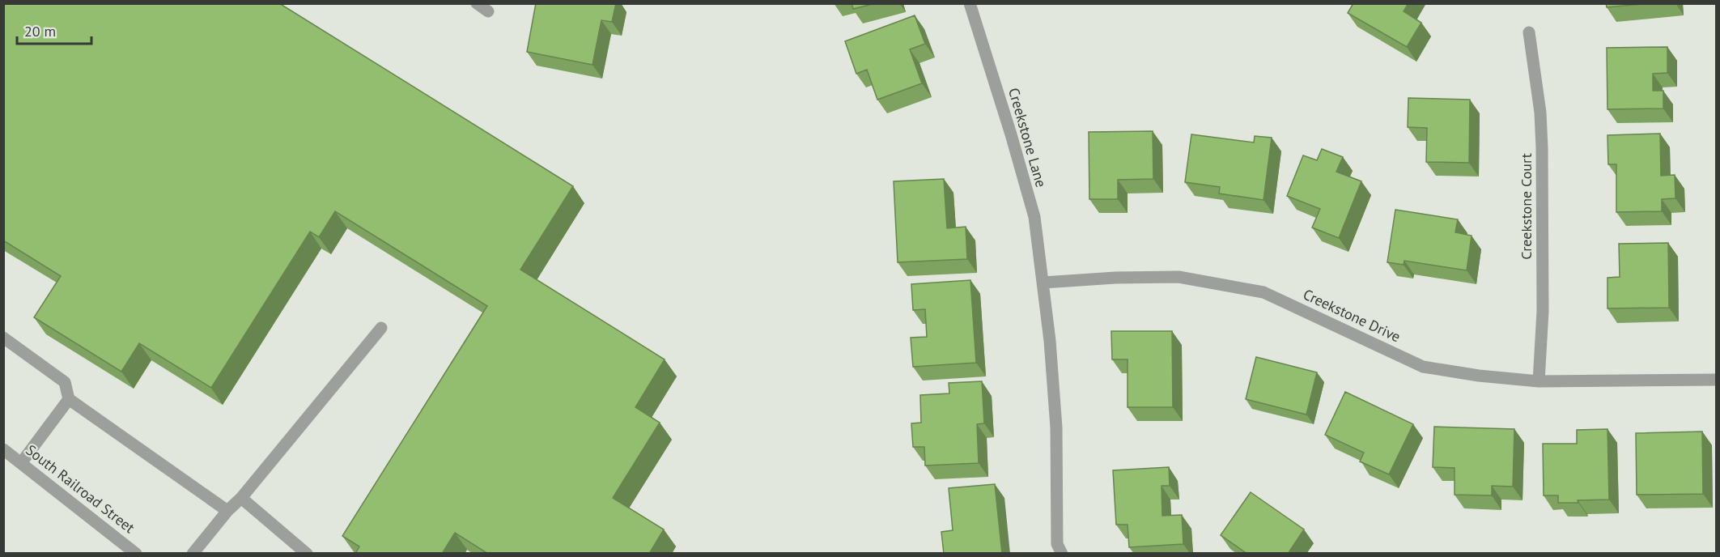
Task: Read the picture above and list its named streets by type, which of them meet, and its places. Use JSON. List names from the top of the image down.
{
  "streets": {
    "street": [
      "Creekstone Lane",
      "Creekstone Court",
      "Creekstone Drive",
      "South Railroad Street"
    ]
  },
  "crossings": [
    ["Creekstone Lane", "Creekstone Drive"],
    ["Creekstone Court", "Creekstone Drive"]
  ],
  "scale_bar": "20 m"
}
